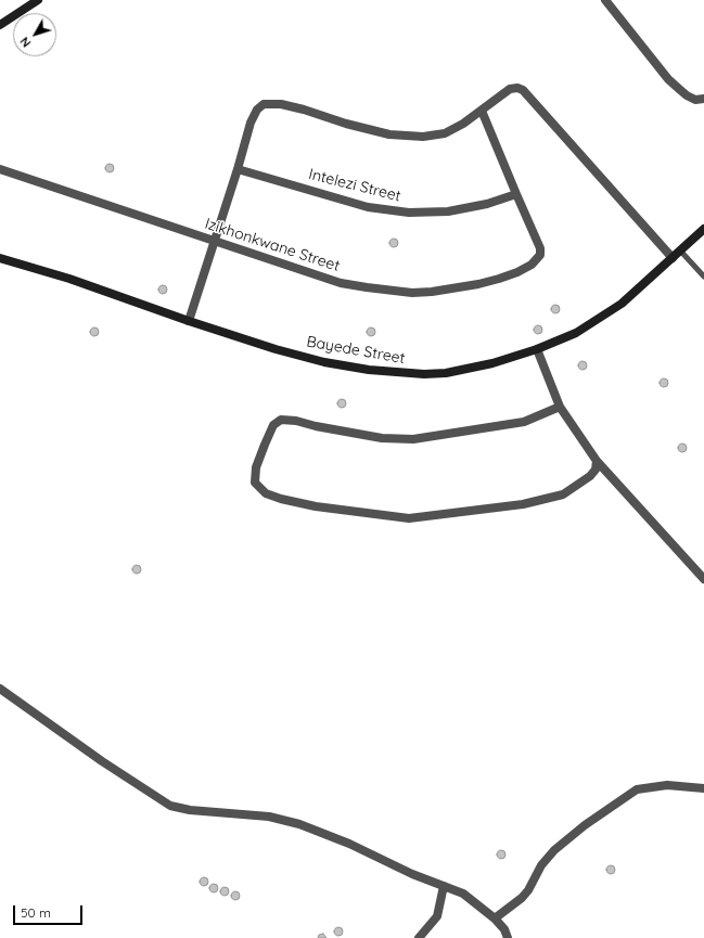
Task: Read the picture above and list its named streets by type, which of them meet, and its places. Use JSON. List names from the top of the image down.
{
  "streets": {
    "street": ["Intelezi Street", "Izikhonkwane Street", "Bayede Street"]
  },
  "crossings": [
    ["Intelezi Street", "Izikhonkwane Street"]
  ],
  "scale_bar": "50 m",
  "north": "bottom left"
}
